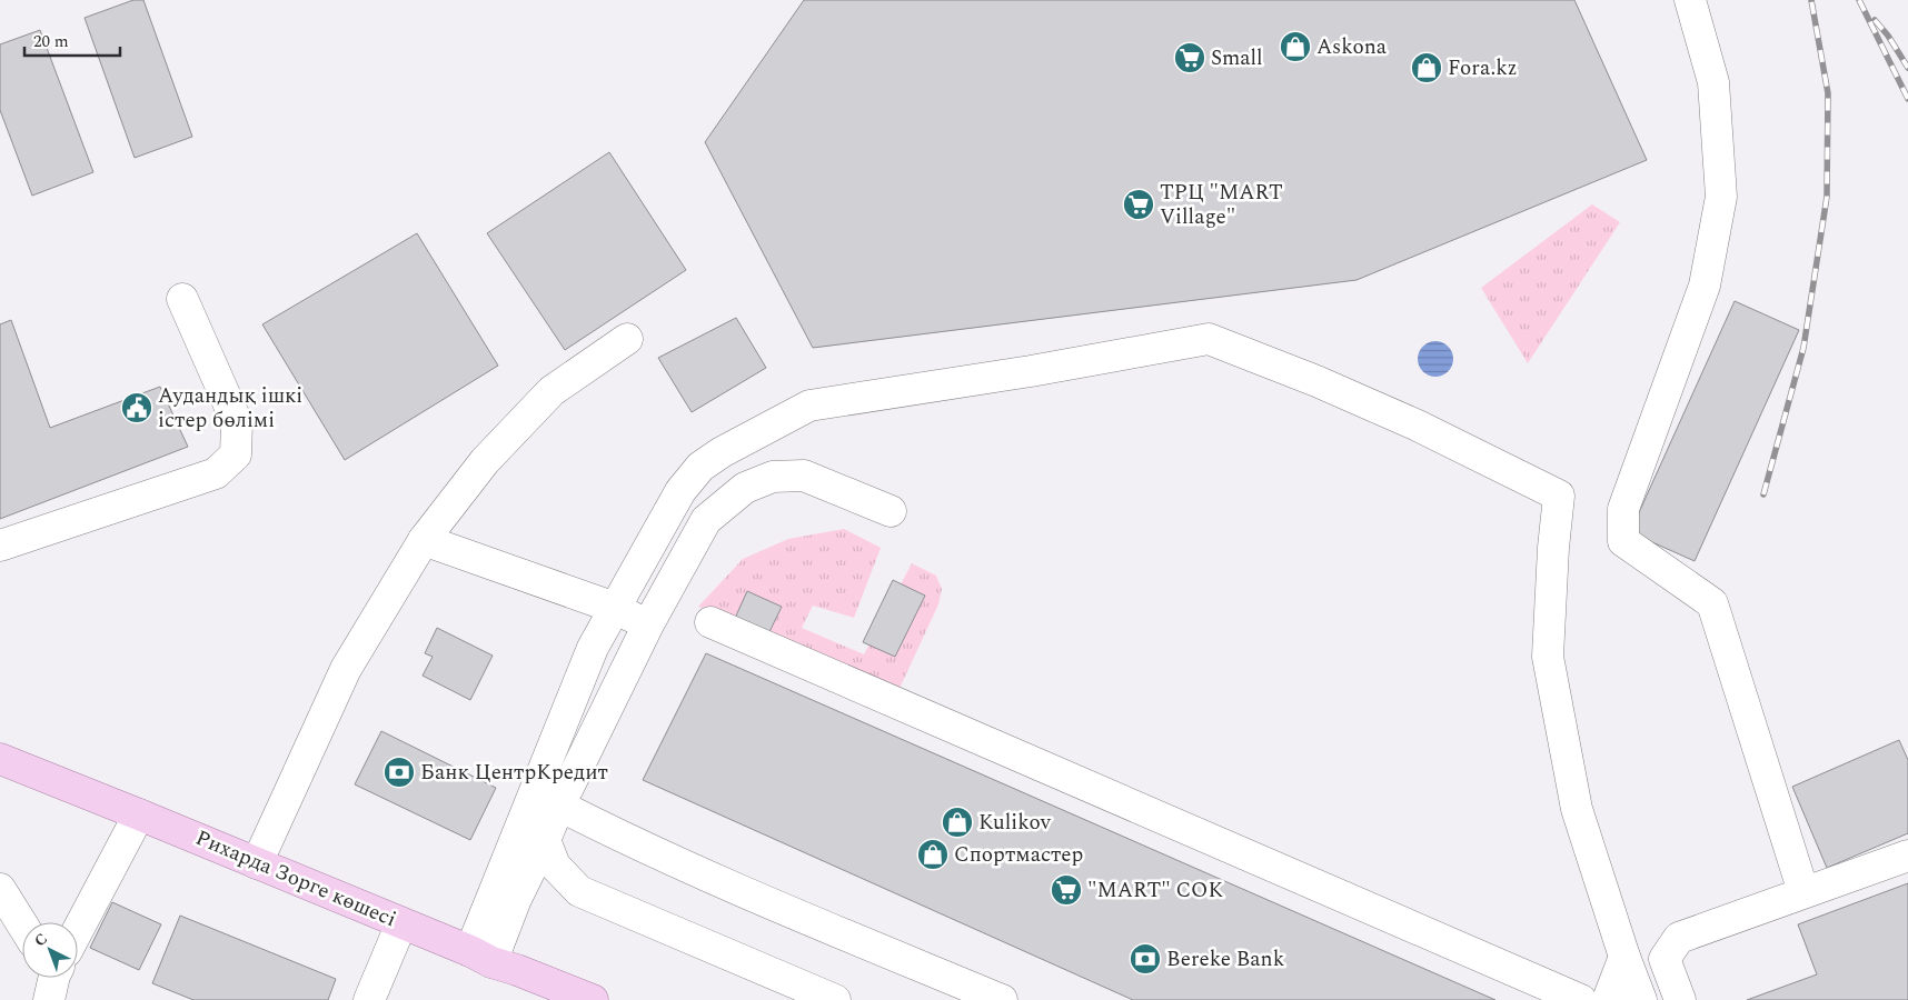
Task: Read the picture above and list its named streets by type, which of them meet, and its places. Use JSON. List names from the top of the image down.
{
  "streets": {
    "main road": ["Рихарда Зорге көшесі"]
  },
  "places": {
    "shop": [
      "Askona",
      "Fora.kz",
      "Kulikov",
      "Спортмастер"
    ],
    "supermarket": ["Small", "ТРЦ \"MART Village\"", "\"MART\" СОК"],
    "public building": ["Аудандық ішкі істер бөлімі"],
    "bank": ["Банк ЦентрКредит", "Bereke Bank"]
  },
  "scale_bar": "20 m",
  "north": "top left"
}
